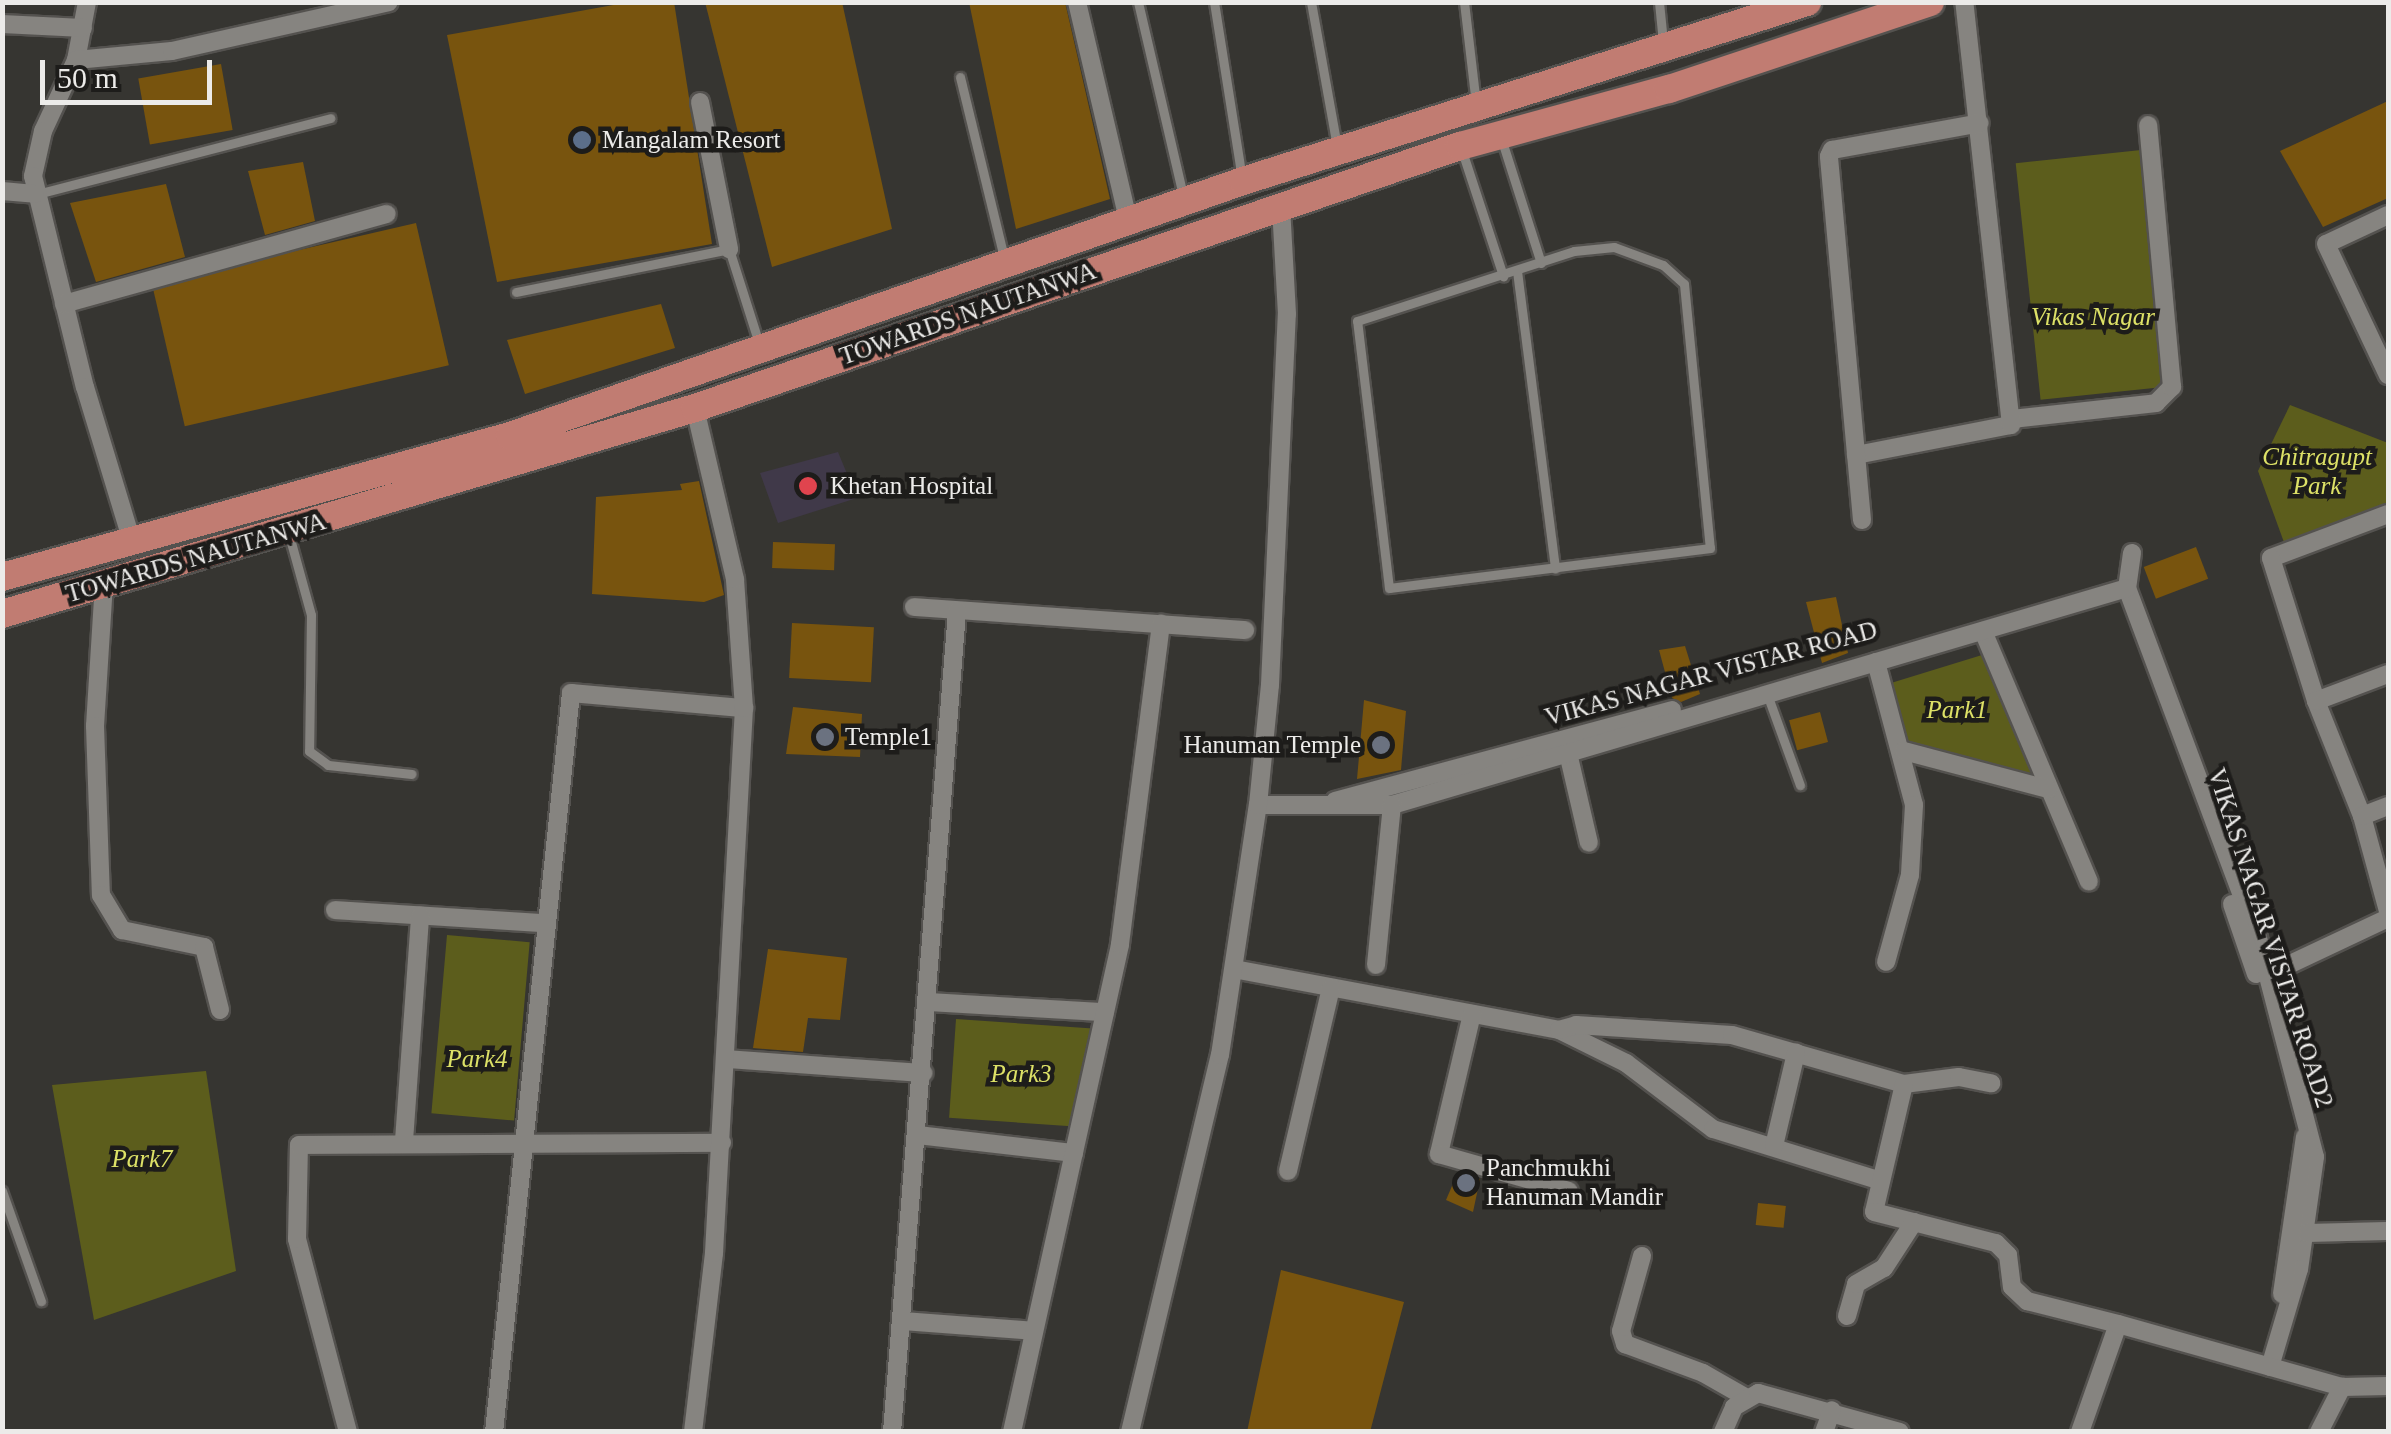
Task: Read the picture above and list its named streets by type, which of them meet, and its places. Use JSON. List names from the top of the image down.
{
  "streets": {
    "main road": ["TOWARDS NAUTANWA"],
    "street": ["VIKAS NAGAR VISTAR ROAD", "VIKAS NAGAR VISTAR ROAD2"]
  },
  "crossings": [
    ["VIKAS NAGAR VISTAR ROAD", "VIKAS NAGAR VISTAR ROAD2"]
  ],
  "parks": [
    "Vikas Nagar",
    "Chitragupt Park",
    "Park1",
    "Park4",
    "Park3",
    "Park7"
  ],
  "places": [
    "Mangalam Resort",
    "Khetan Hospital",
    "Temple1",
    "Hanuman Temple",
    "Panchmukhi Hanuman Mandir"
  ],
  "scale_bar": "50 m"
}
